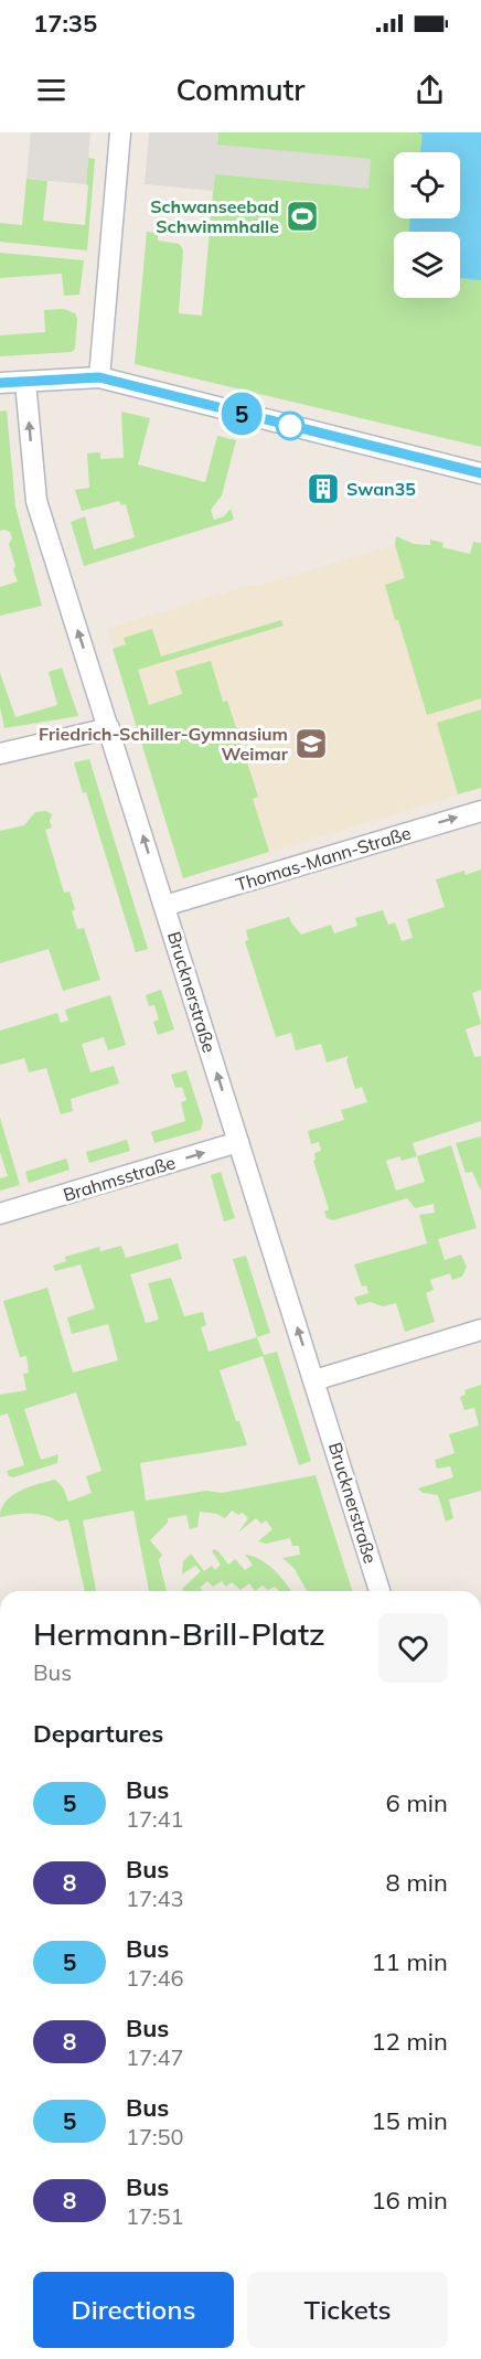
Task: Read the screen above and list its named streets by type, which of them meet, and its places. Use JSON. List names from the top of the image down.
{
  "streets": {
    "street": ["Thomas-Mann-Straße", "Brucknerstraße", "Brahmsstraße"]
  },
  "crossings": [
    ["Thomas-Mann-Straße", "Brucknerstraße"],
    ["Brucknerstraße", "Brahmsstraße"]
  ],
  "one_way": ["Thomas-Mann-Straße", "Brucknerstraße", "Brahmsstraße"],
  "places": {
    "sports": ["Schwanseebad Schwimmhalle"],
    "building": ["Swan35"],
    "school or university": ["Friedrich-Schiller-Gymnasium Weimar"]
  },
  "lines": ["bus line 5"],
  "page": {
    "status": "17:35",
    "header": "Commutr",
    "on_map": "5",
    "heading": [
      ["Hermann-Brill-Platz", "Bus"],
      "Departures"
    ],
    "list": [
      {
        "mark": "5",
        "name": "Bus",
        "note": "17:41",
        "value": "6 min"
      },
      {
        "mark": "8",
        "name": "Bus",
        "note": "17:43",
        "value": "8 min"
      },
      {
        "mark": "5",
        "name": "Bus",
        "note": "17:46",
        "value": "11 min"
      },
      {
        "mark": "8",
        "name": "Bus",
        "note": "17:47",
        "value": "12 min"
      },
      {
        "mark": "5",
        "name": "Bus",
        "note": "17:50",
        "value": "15 min"
      },
      {
        "mark": "8",
        "name": "Bus",
        "note": "17:51",
        "value": "16 min"
      }
    ],
    "buttons": ["Directions", "Tickets"]
  }
}
